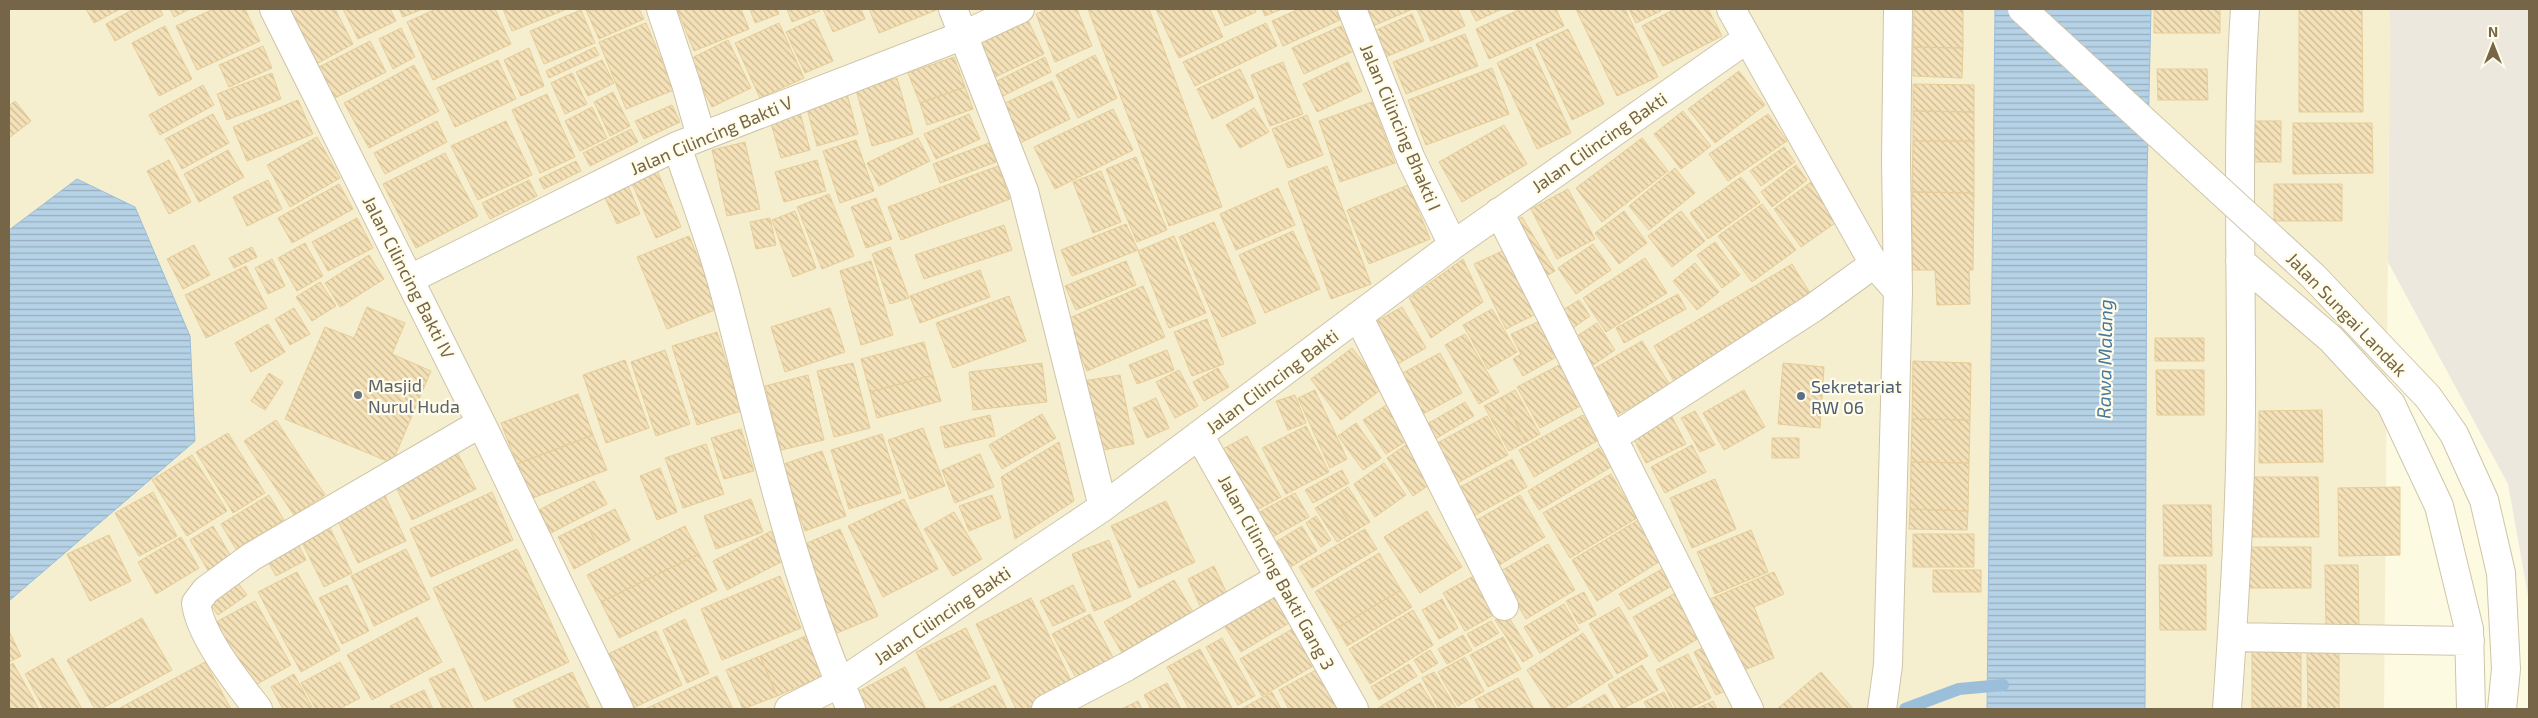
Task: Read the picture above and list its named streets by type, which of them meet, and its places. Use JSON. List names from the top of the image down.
{
  "streets": {
    "street": [
      "Jalan Cilincing Bhakti I",
      "Jalan Cilincing Bakti V",
      "Jalan Cilincing Bakti",
      "Jalan Cilincing Bakti IV",
      "Jalan Sungai Landak",
      "Jalan Cilincing Bakti Gang 3"
    ]
  },
  "crossings": [
    ["Jalan Cilincing Bhakti I", "Jalan Cilincing Bakti"],
    ["Jalan Cilincing Bakti V", "Jalan Cilincing Bakti IV"],
    ["Jalan Cilincing Bakti", "Jalan Cilincing Bakti Gang 3"]
  ],
  "water": ["Rawa Malang"],
  "places": ["Masjid Nurul Huda", "Sekretariat RW 06"],
  "north": "top"
}
